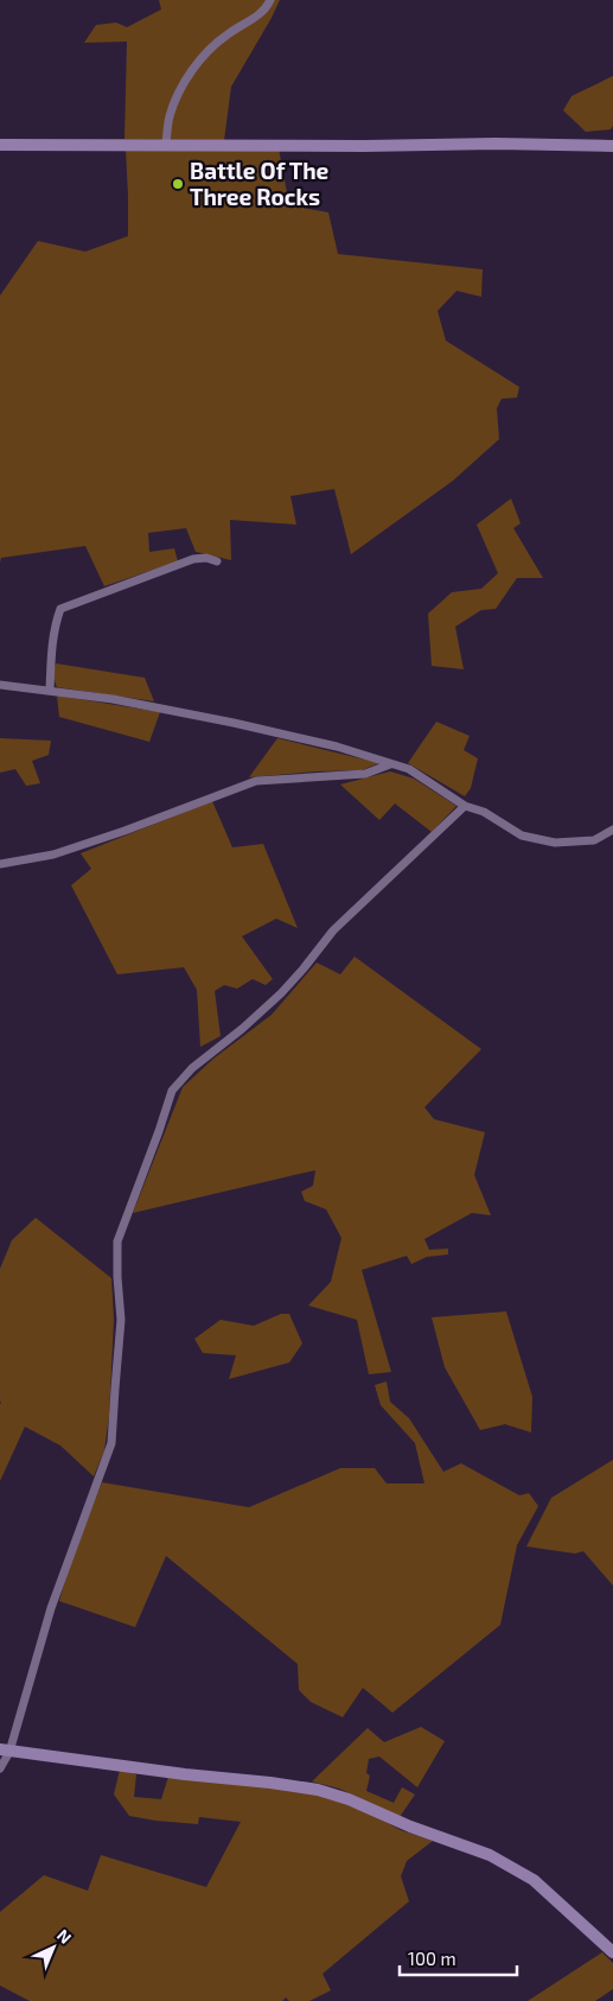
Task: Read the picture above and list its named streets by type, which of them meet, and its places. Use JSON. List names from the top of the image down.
{
  "places": ["Battle Of The Three Rocks"],
  "scale_bar": "100 m",
  "north": "top right"
}
